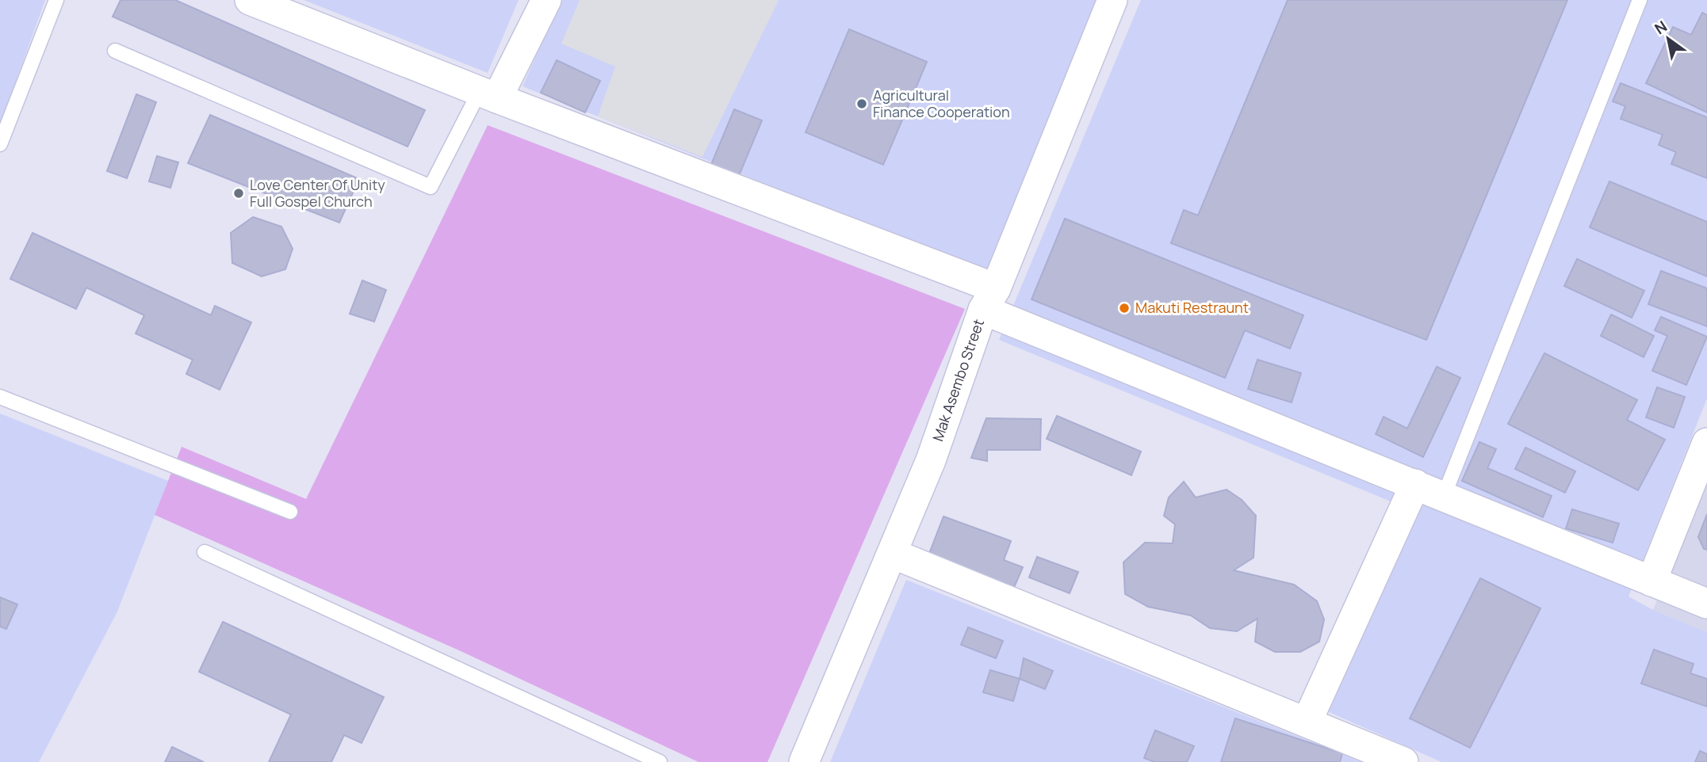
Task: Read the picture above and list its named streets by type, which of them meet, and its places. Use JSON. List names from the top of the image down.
{
  "streets": {
    "street": ["Mak Asembo Street"]
  },
  "places": ["Agricultural Finance Cooperation", "Love Center Of Unity Full Gospel Church", "Makuti Restraunt"],
  "north": "top left"
}
